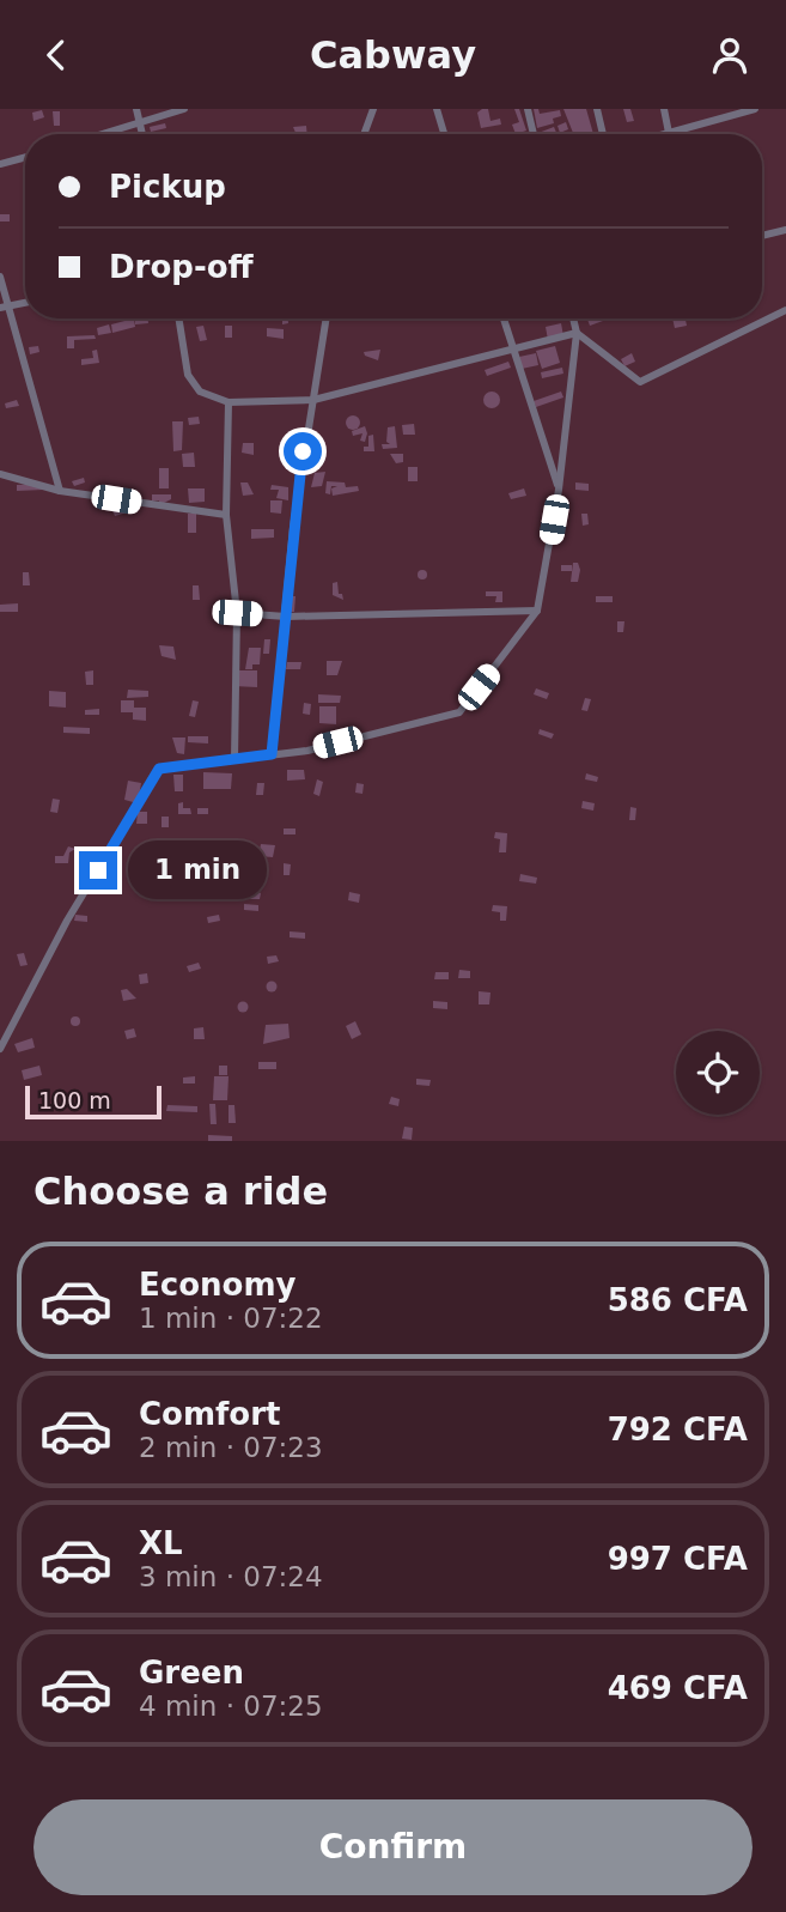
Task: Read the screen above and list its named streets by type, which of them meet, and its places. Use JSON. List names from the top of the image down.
{
  "scale_bar": "100 m",
  "page": {
    "header": "Cabway",
    "banner": ["Pickup", "Drop-off"],
    "bubble": "1 min",
    "scale": "100 m",
    "heading": "Choose a ride",
    "list": [
      {
        "name": "Economy",
        "note": "1 min · 07:22",
        "value": "586 CFA"
      },
      {
        "name": "Comfort",
        "note": "2 min · 07:23",
        "value": "792 CFA"
      },
      {
        "name": "XL",
        "note": "3 min · 07:24",
        "value": "997 CFA"
      },
      {
        "name": "Green",
        "note": "4 min · 07:25",
        "value": "469 CFA"
      }
    ],
    "buttons": "Confirm"
  }
}
